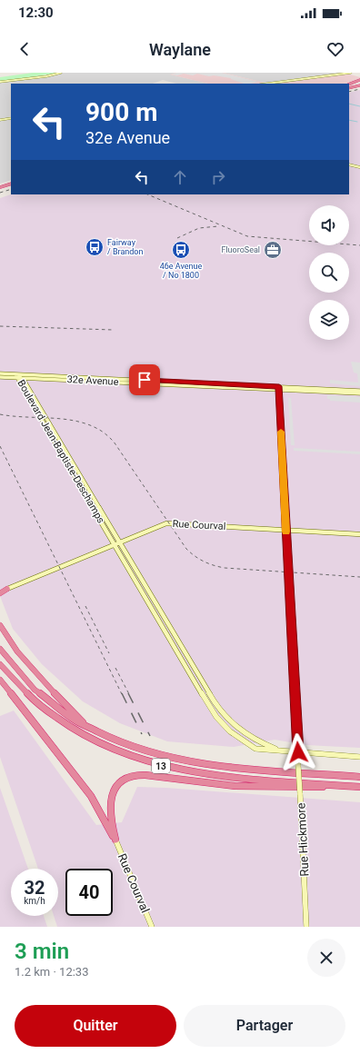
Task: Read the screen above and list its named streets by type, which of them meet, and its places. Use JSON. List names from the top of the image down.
{
  "streets": {
    "highway": ["13"],
    "street": [
      "32e Avenue",
      "Boulevard Jean-Baptiste-Deschamps",
      "Rue Courval",
      "Rue Hickmore"
    ]
  },
  "crossings": [
    ["32e Avenue", "Boulevard Jean-Baptiste-Deschamps"],
    ["32e Avenue", "Rue Hickmore"],
    ["Boulevard Jean-Baptiste-Deschamps", "Rue Courval"],
    ["Boulevard Jean-Baptiste-Deschamps", "Rue Hickmore"],
    ["Rue Courval", "Rue Hickmore"]
  ],
  "places": {
    "bus stop": ["Fairway / Brandon", "46e Avenue / No 1800"],
    "office": ["FluoroSeal"]
  },
  "page": {
    "status": "12:30",
    "header": "Waylane",
    "turn": ["900 m", "32e Avenue"],
    "speed": "32 km/h",
    "limit": "40",
    "heading": ["3 min", "1.2 km · 12:33"],
    "buttons": ["Quitter", "Partager"]
  }
}
